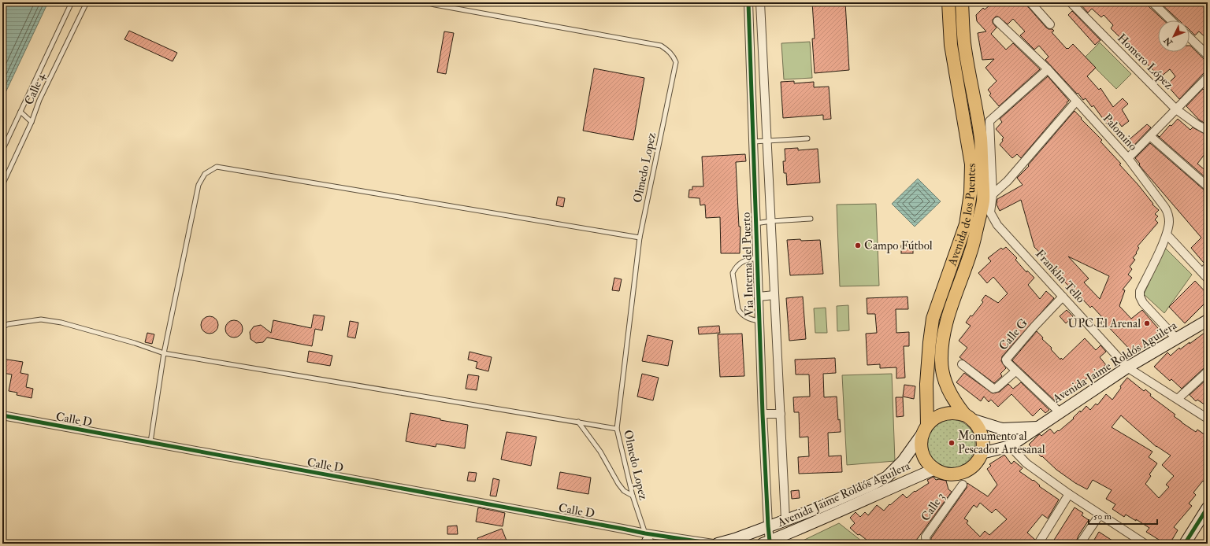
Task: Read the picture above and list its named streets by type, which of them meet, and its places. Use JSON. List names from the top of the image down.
{
  "streets": {
    "main road": ["Avenida de los Puentes", "Via Interna del Puerto", "Avenida Jaime Roldós Aguilera"],
    "street": [
      "Homero López",
      "Palomino",
      "Franklin Tello",
      "Calle G",
      "Calle D",
      "Calle 3"
    ],
    "lane": ["Calle 4", "Olmedo Lopez"]
  },
  "crossings": [
    ["Palomino", "Avenida Jaime Roldós Aguilera"],
    ["Olmedo Lopez", "Calle D"],
    ["Avenida de los Puentes", "Avenida Jaime Roldós Aguilera"],
    ["Via Interna del Puerto", "Avenida Jaime Roldós Aguilera"],
    ["Franklin Tello", "Calle G"],
    ["Franklin Tello", "Avenida Jaime Roldós Aguilera"],
    ["Calle G", "Avenida Jaime Roldós Aguilera"]
  ],
  "places": ["Campo Fútbol", "UPC El Arenal", "Monumento al Pescador Artesanal"],
  "scale_bar": "50 m",
  "north": "bottom left"
}
